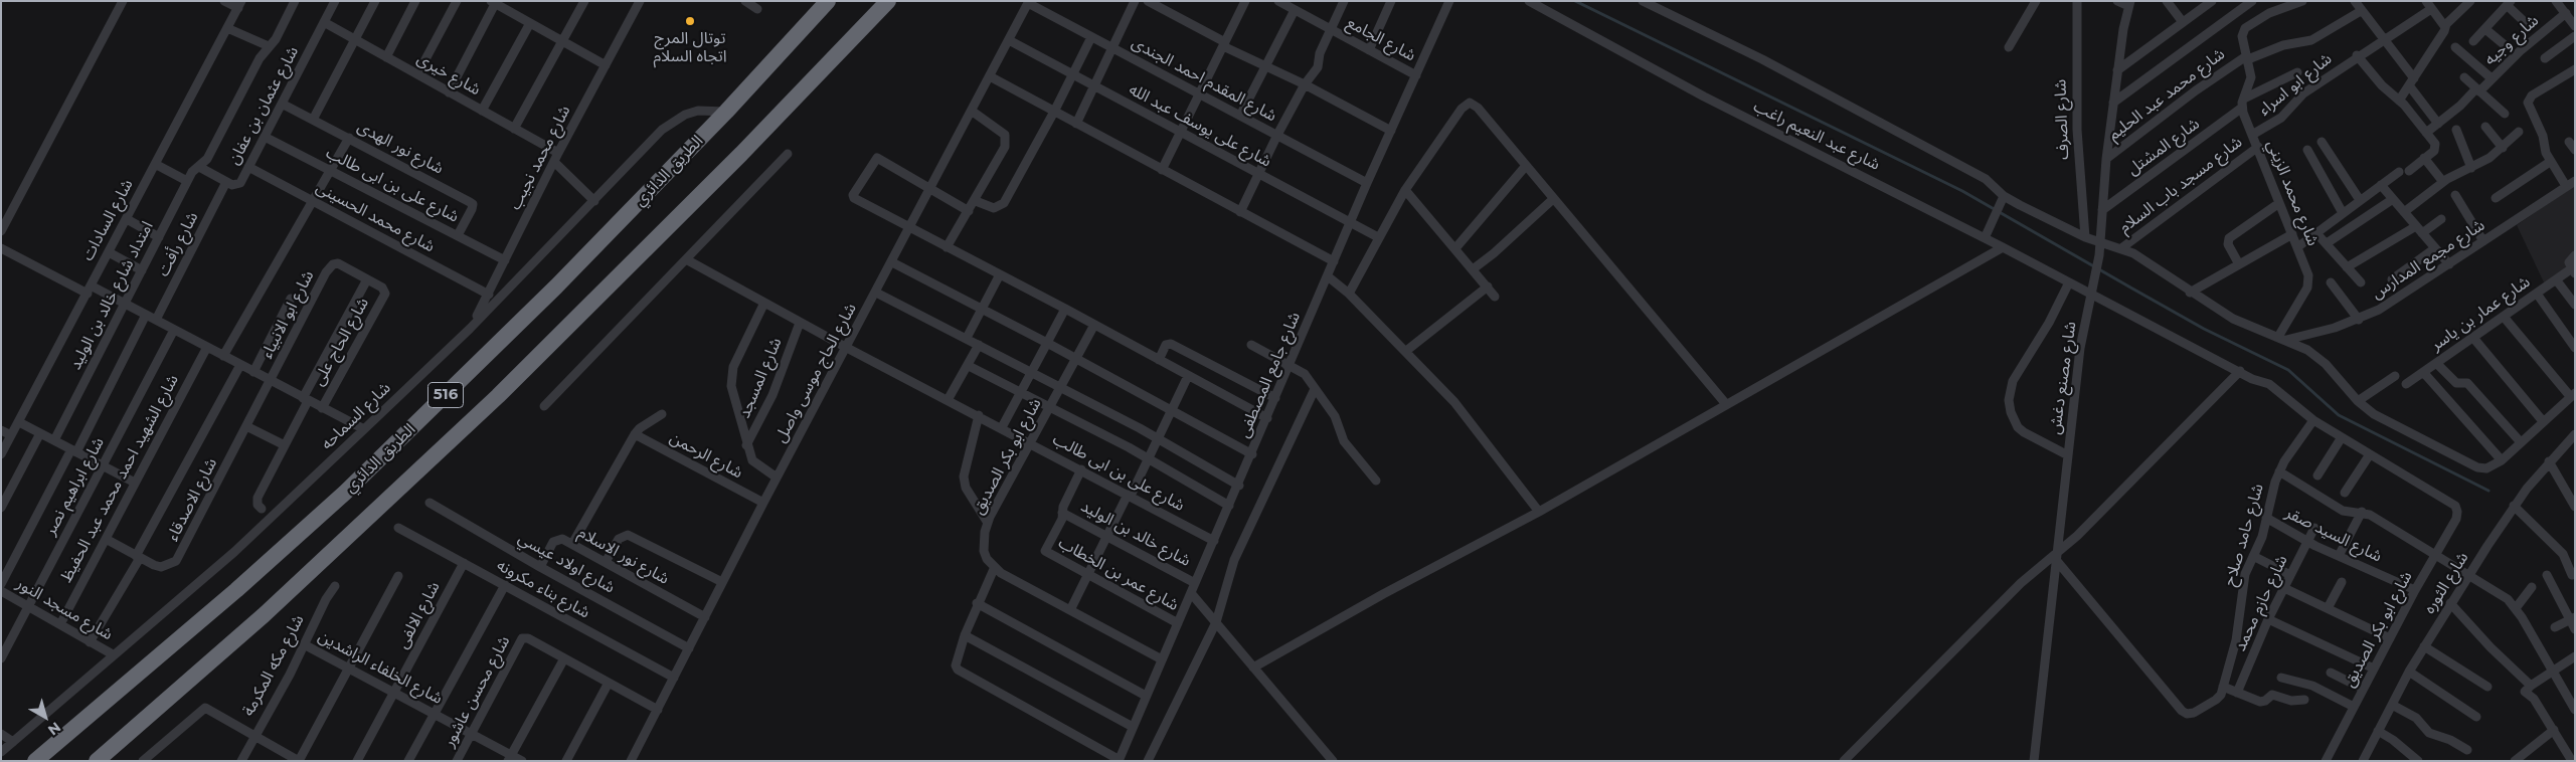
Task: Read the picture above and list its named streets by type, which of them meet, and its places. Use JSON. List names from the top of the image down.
{
  "streets": {
    "highway": ["الطريق الدائري", "516"],
    "street": [
      "شارع الجامع",
      "شارع وجيه",
      "شارع خيرى",
      "شارع المقدم احمد الجندى",
      "شارع ابو اسراء",
      "شارع محمد عبد الحليم",
      "شارع عثمان بن عفان",
      "شارع الصرف",
      "شارع على يوسف عبد الله",
      "شارع عبد النعيم راغب",
      "شارع المشتل",
      "شارع نور الهدى",
      "شارع محمد نجيب",
      "شارع على بن ابى طالب",
      "شارع مسجد باب السلام",
      "شارع محمد الزيني",
      "شارع محمد الحسينى",
      "شارع السادات",
      "شارع رأفت",
      "شارع مجمع المدارس",
      "امتداد شارع خالد بن الوليد",
      "شارع عمار بن ياسر",
      "شارع ابو الانبياء",
      "شارع الحاج على",
      "شارع الحاج موسى واصل",
      "شارع جامع المصطفى",
      "شارع المسجد",
      "شارع مصنع دغش",
      "شارع السماحه",
      "شارع الرحمن",
      "شارع ابو بكر الصديق",
      "شارع الشهيد احمد محمد عبد الحفيظ",
      "شارع ابراهيم نصر",
      "شارع الاصدقاء",
      "شارع خالد بن الوليد",
      "شارع حامد صلاح",
      "شارع السيد صقر",
      "شارع نور الاسلام",
      "شارع اولاد عيسي",
      "شارع عمر بن الخطاب",
      "شارع الثوره",
      "شارع بناء مكرونه",
      "شارع حازم محمد",
      "شارع مسجد النور",
      "شارع الالفى",
      "شارع مكه المكرمة",
      "شارع الخلفاء الراشدين",
      "شارع محسن عاشور"
    ]
  },
  "crossings": [
    ["شارع الجامع", "شارع جامع المصطفى"],
    ["شارع خيرى", "شارع عثمان بن عفان"],
    ["شارع خيرى", "شارع محمد نجيب"],
    ["شارع خيرى", "شارع السماحه"],
    ["شارع المقدم احمد الجندى", "شارع الحاج موسى واصل"],
    ["شارع المقدم احمد الجندى", "شارع جامع المصطفى"],
    ["شارع ابو اسراء", "شارع محمد الزيني"],
    ["شارع محمد عبد الحليم", "شارع مصنع دغش"],
    ["شارع عثمان بن عفان", "شارع نور الهدى"],
    ["شارع عثمان بن عفان", "شارع على بن ابى طالب"],
    ["شارع عثمان بن عفان", "شارع محمد الحسينى"],
    ["شارع عثمان بن عفان", "شارع رأفت"],
    ["شارع عثمان بن عفان", "امتداد شارع خالد بن الوليد"],
    ["شارع على يوسف عبد الله", "شارع الحاج موسى واصل"],
    ["شارع على يوسف عبد الله", "شارع جامع المصطفى"],
    ["شارع عبد النعيم راغب", "شارع مصنع دغش"],
    ["شارع عبد النعيم راغب", "شارع ابو بكر الصديق"],
    ["شارع عبد النعيم راغب", "شارع حامد صلاح"],
    ["شارع المشتل", "شارع محمد الزيني"],
    ["شارع المشتل", "شارع مصنع دغش"],
    ["شارع نور الهدى", "شارع على بن ابى طالب"],
    ["شارع محمد نجيب", "شارع على بن ابى طالب"],
    ["شارع محمد نجيب", "شارع محمد الحسينى"],
    ["شارع محمد نجيب", "شارع السماحه"],
    ["الطريق الدائري", "شارع السماحه"],
    ["شارع على بن ابى طالب", "شارع الحاج موسى واصل"],
    ["شارع على بن ابى طالب", "شارع جامع المصطفى"],
    ["شارع على بن ابى طالب", "شارع المسجد"],
    ["شارع على بن ابى طالب", "شارع ابو بكر الصديق"],
    ["شارع على بن ابى طالب", "شارع عمر بن الخطاب"],
    ["شارع مسجد باب السلام", "شارع محمد الزيني"],
    ["شارع محمد الزيني", "شارع مجمع المدارس"],
    ["شارع ابو الانبياء", "شارع الحاج على"],
    ["شارع ابو الانبياء", "شارع الاصدقاء"],
    ["شارع الحاج موسى واصل", "شارع الرحمن"],
    ["شارع الحاج موسى واصل", "شارع نور الاسلام"],
    ["شارع الحاج موسى واصل", "شارع اولاد عيسي"],
    ["شارع الحاج موسى واصل", "شارع بناء مكرونه"],
    ["شارع الحاج موسى واصل", "شارع محسن عاشور"],
    ["شارع جامع المصطفى", "شارع خالد بن الوليد"],
    ["شارع جامع المصطفى", "شارع عمر بن الخطاب"],
    ["شارع مصنع دغش", "شارع حامد صلاح"],
    ["شارع السماحه", "شارع مسجد النور"],
    ["شارع ابو بكر الصديق", "شارع السيد صقر"],
    ["شارع الشهيد احمد محمد عبد الحفيظ", "شارع الاصدقاء"],
    ["شارع الشهيد احمد محمد عبد الحفيظ", "شارع مسجد النور"],
    ["شارع ابراهيم نصر", "شارع مسجد النور"],
    ["شارع خالد بن الوليد", "شارع عمر بن الخطاب"],
    ["شارع حامد صلاح", "شارع السيد صقر"],
    ["شارع السيد صقر", "شارع حازم محمد"],
    ["شارع نور الاسلام", "شارع اولاد عيسي"],
    ["شارع بناء مكرونه", "شارع الالفى"],
    ["شارع الالفى", "شارع الخلفاء الراشدين"],
    ["شارع مكه المكرمة", "شارع الخلفاء الراشدين"],
    ["شارع الخلفاء الراشدين", "شارع محسن عاشور"]
  ],
  "places": ["توتال المرج اتجاه السلام"],
  "north": "bottom right"
}
